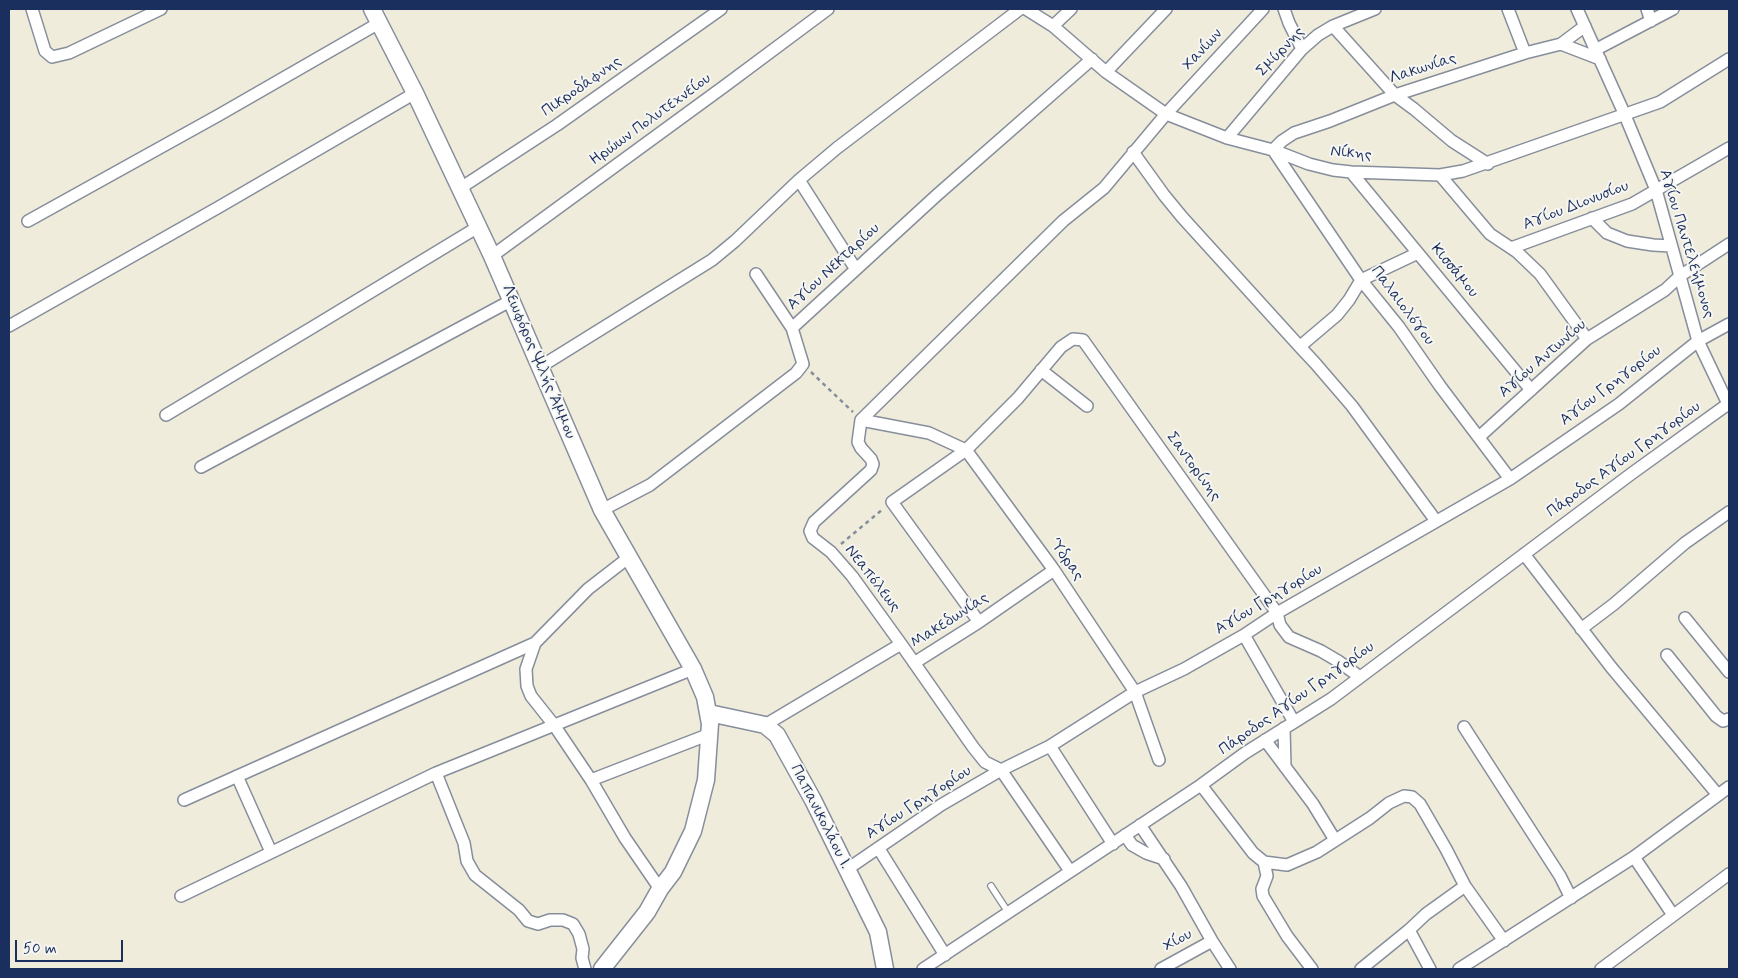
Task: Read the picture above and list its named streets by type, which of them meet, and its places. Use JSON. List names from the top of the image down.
{
  "streets": {
    "street": [
      "Χανίων",
      "Σμύρνης",
      "Λακωνίας",
      "Πικροδάφνης",
      "Ηρώων Πολυτεχνείου",
      "Νίκης",
      "Αγίου Διονυσίου",
      "Αγίου Παντελεήμονος",
      "Αγίου Νεκταρίου",
      "Κισσάμου",
      "Παλαιολόγου",
      "Αγίου Αντωνίου",
      "Λεωφόρος Ψιλής Άμμου",
      "Αγίου Γρηγορίου",
      "Πάροδος Αγίου Γρηγορίου",
      "Σαντορίνης",
      "Ύδρας",
      "Νεαπόλεως",
      "Μακεδωνίας",
      "Παπανικολάου Ι.",
      "Χίου"
    ]
  },
  "crossings": [
    ["Χανίων", "Νίκης"],
    ["Χανίων", "Νεαπόλεως"],
    ["Σμύρνης", "Νίκης"],
    ["Λακωνίας", "Νίκης"],
    ["Λακωνίας", "Αγίου Παντελεήμονος"],
    ["Λακωνίας", "Παλαιολόγου"],
    ["Πικροδάφνης", "Λεωφόρος Ψιλής Άμμου"],
    ["Ηρώων Πολυτεχνείου", "Λεωφόρος Ψιλής Άμμου"],
    ["Νίκης", "Αγίου Παντελεήμονος"],
    ["Νίκης", "Αγίου Νεκταρίου"],
    ["Νίκης", "Κισσάμου"],
    ["Νίκης", "Παλαιολόγου"],
    ["Αγίου Διονυσίου", "Αγίου Παντελεήμονος"],
    ["Αγίου Παντελεήμονος", "Αγίου Αντωνίου"],
    ["Αγίου Παντελεήμονος", "Αγίου Γρηγορίου"],
    ["Αγίου Παντελεήμονος", "Πάροδος Αγίου Γρηγορίου"],
    ["Κισσάμου", "Αγίου Αντωνίου"],
    ["Παλαιολόγου", "Αγίου Αντωνίου"],
    ["Παλαιολόγου", "Αγίου Γρηγορίου"],
    ["Αγίου Γρηγορίου", "Σαντορίνης"],
    ["Αγίου Γρηγορίου", "Ύδρας"],
    ["Αγίου Γρηγορίου", "Παπανικολάου Ι."],
    ["Πάροδος Αγίου Γρηγορίου", "Σαντορίνης"],
    ["Ύδρας", "Μακεδωνίας"],
    ["Νεαπόλεως", "Μακεδωνίας"],
    ["Μακεδωνίας", "Παπανικολάου Ι."]
  ],
  "scale_bar": "50 m"
}
